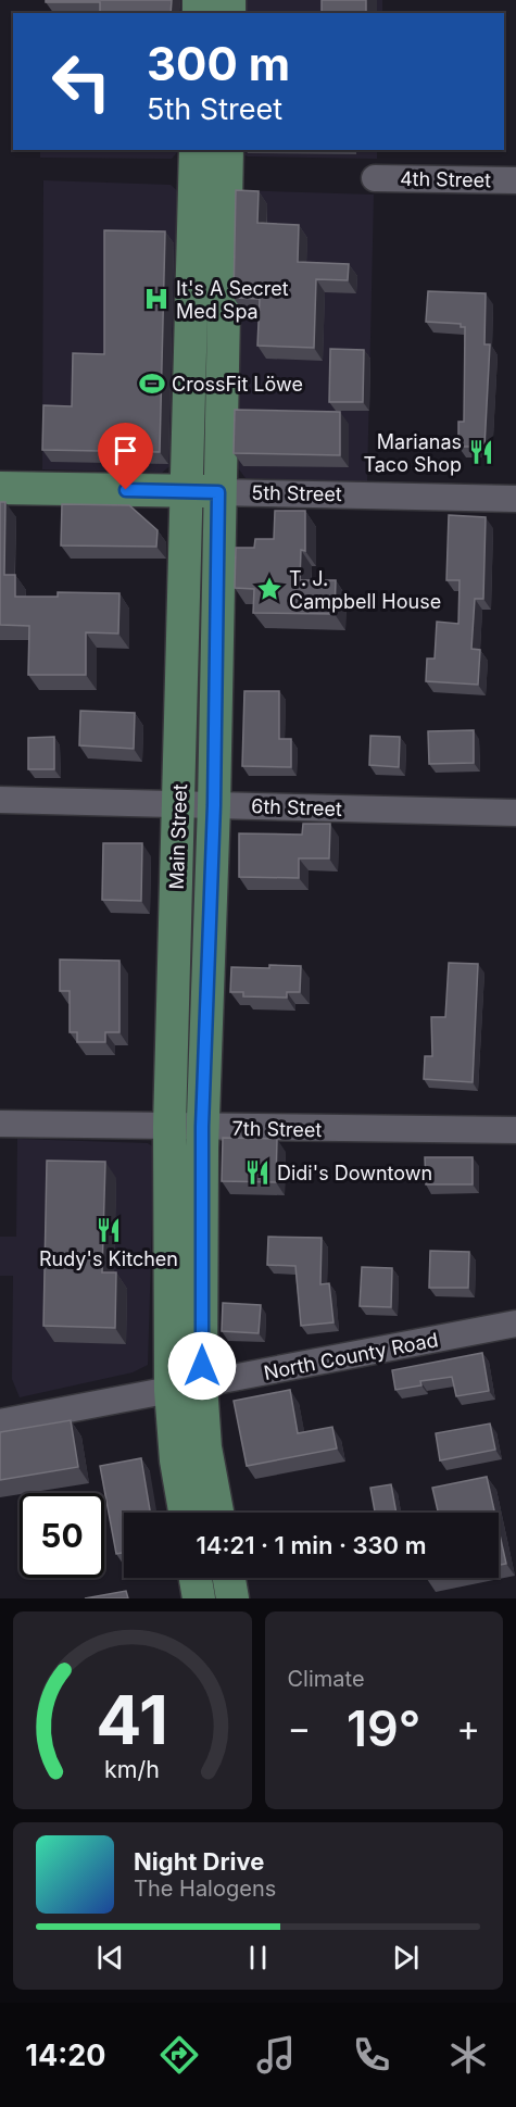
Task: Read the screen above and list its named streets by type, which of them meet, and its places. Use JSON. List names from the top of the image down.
{
  "streets": {
    "main road": ["5th Street", "Main Street"],
    "street": [
      "4th Street",
      "6th Street",
      "7th Street",
      "North County Road"
    ]
  },
  "crossings": [
    ["5th Street", "Main Street"],
    ["6th Street", "Main Street"],
    ["Main Street", "7th Street"],
    ["Main Street", "North County Road"]
  ],
  "places": {
    "hospital": ["It's A Secret Med Spa"],
    "sports": ["CrossFit Löwe"],
    "restaurant": ["Marianas Taco Shop", "Didi's Downtown", "Rudy's Kitchen"],
    "place": ["T. J. Campbell House"]
  },
  "page": {
    "turn": ["300 m", "5th Street"],
    "limit": "50",
    "trip": "14:21 · 1 min · 330 m",
    "tile": "Climate",
    "heat": ["−", "19°", "+"],
    "song": ["Night Drive", "The Halogens"],
    "tabs": "14:20",
    "gauge": ["41", "km/h"]
  }
}
